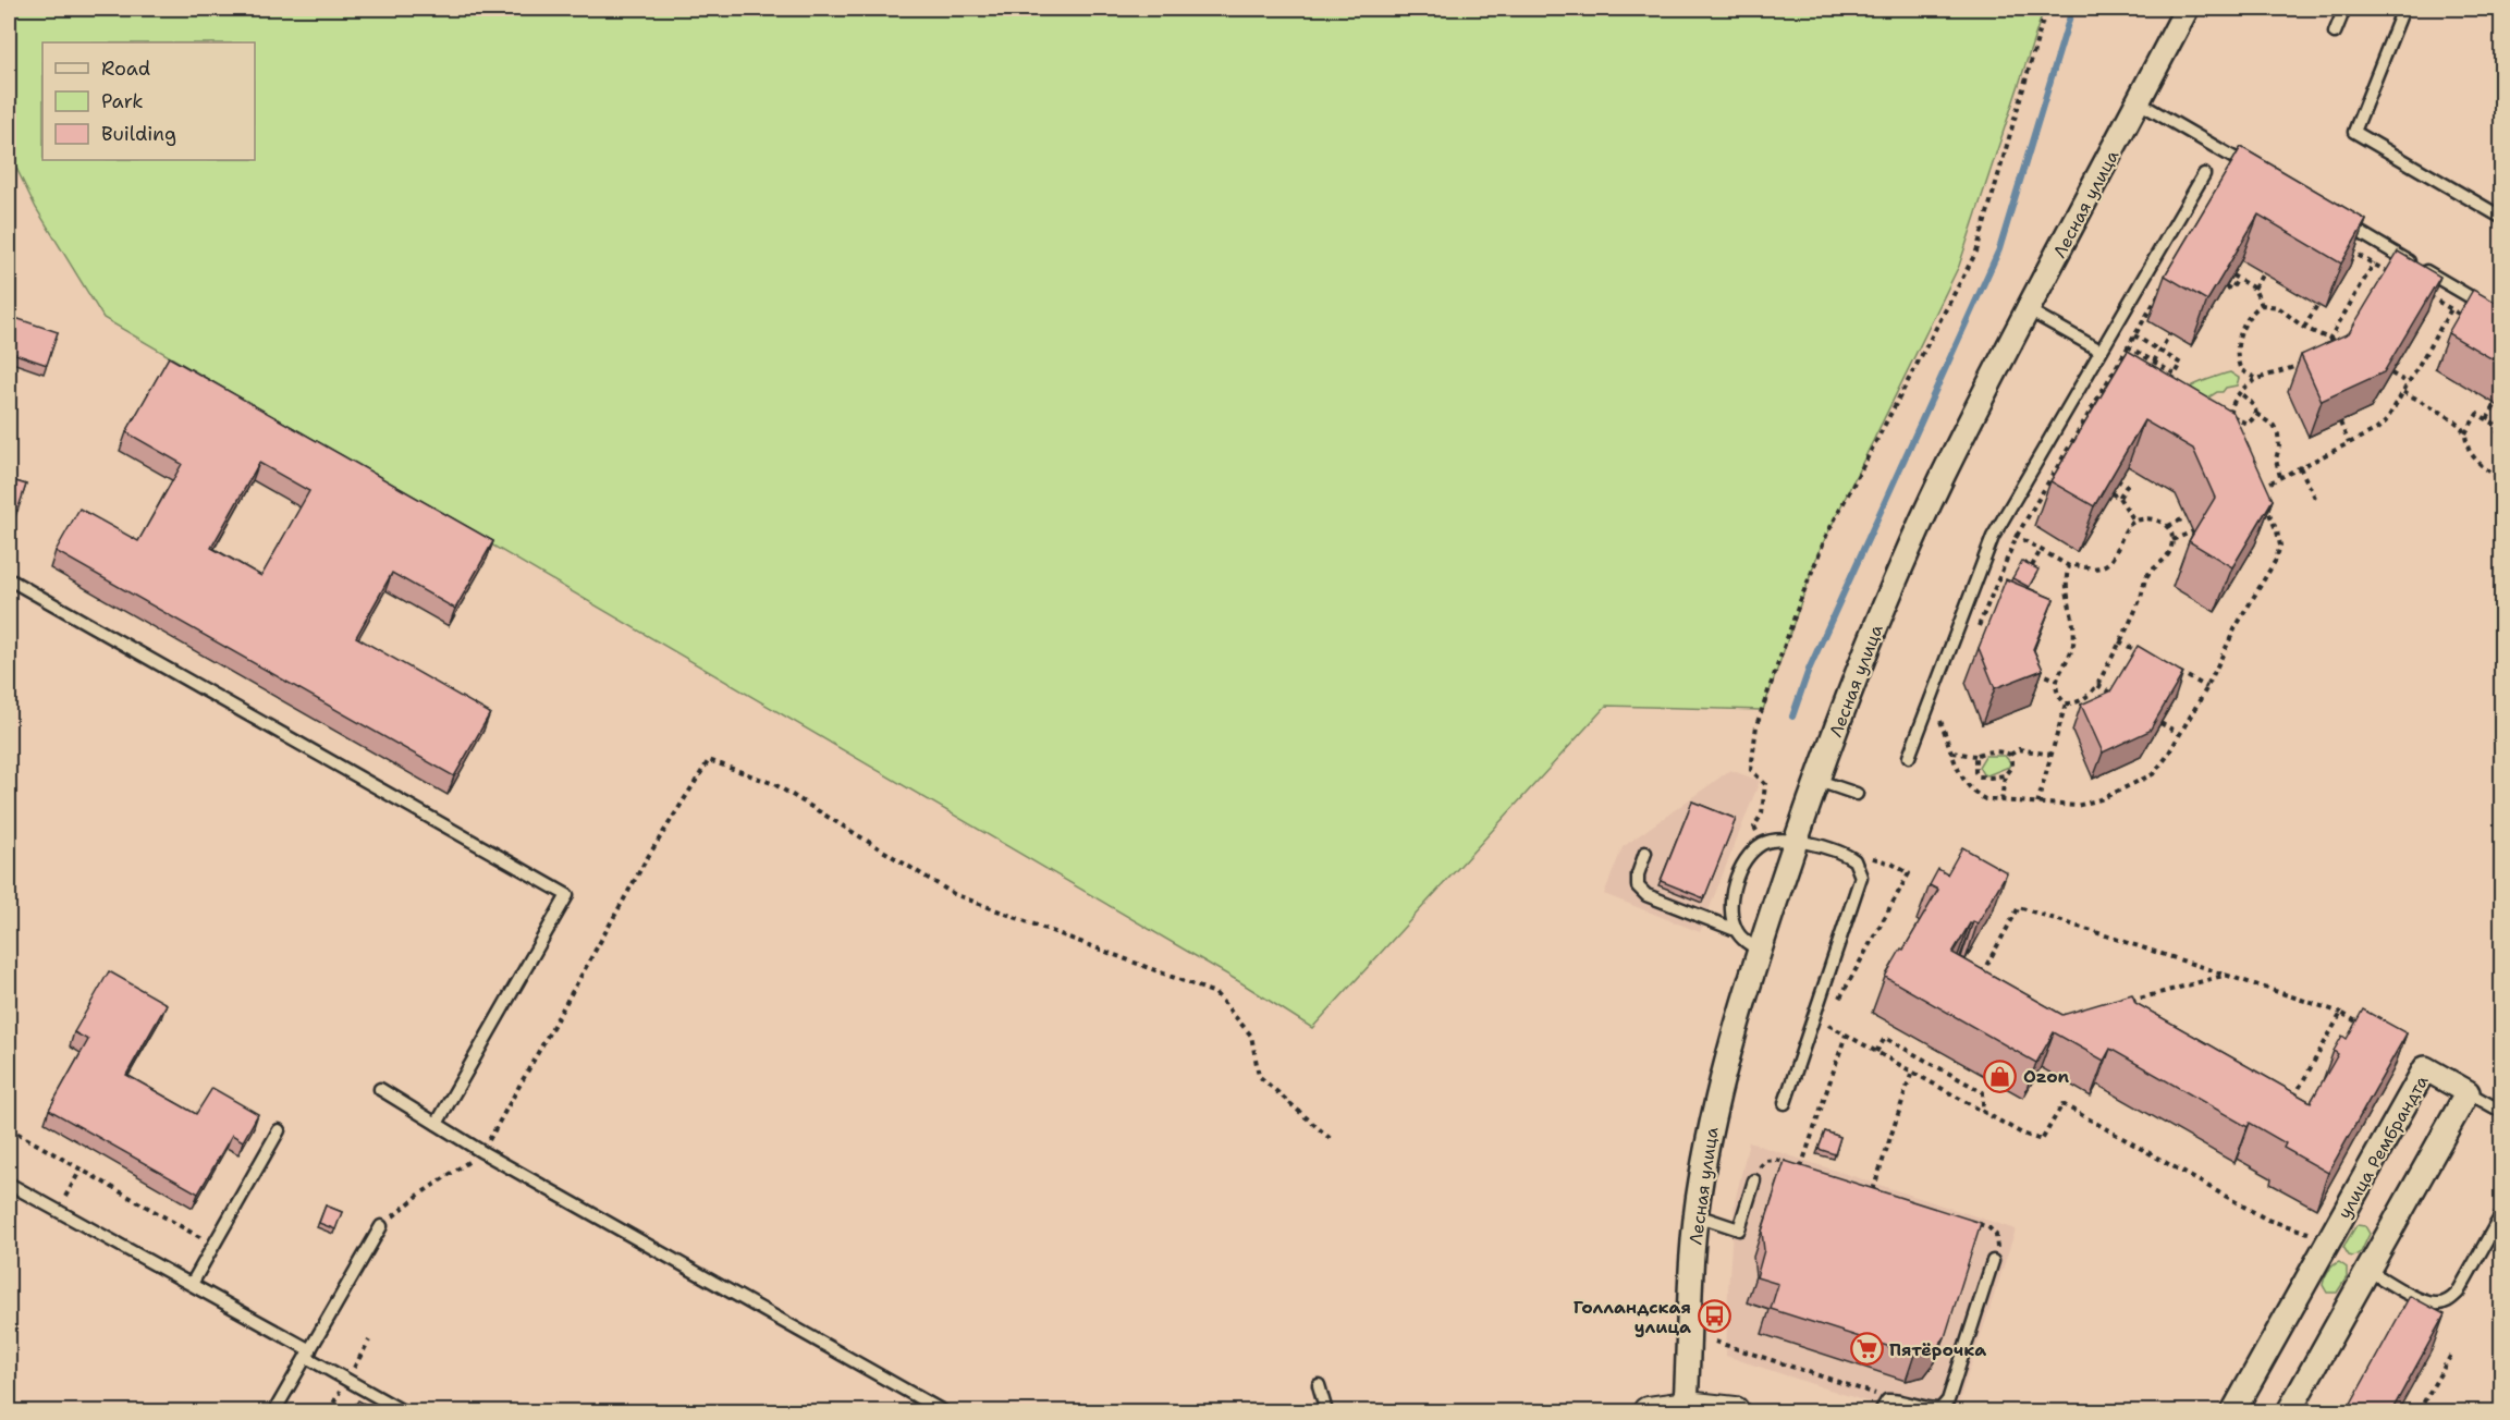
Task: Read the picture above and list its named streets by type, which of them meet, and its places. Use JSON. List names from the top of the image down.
{
  "streets": {
    "street": ["Лесная улица", "улица Рембрандта"]
  },
  "places": {
    "shop": ["Ozon"],
    "bus stop": ["Голландская улица"],
    "supermarket": ["Пятёрочка"]
  },
  "legend": ["Road", "Park", "Building"]
}
